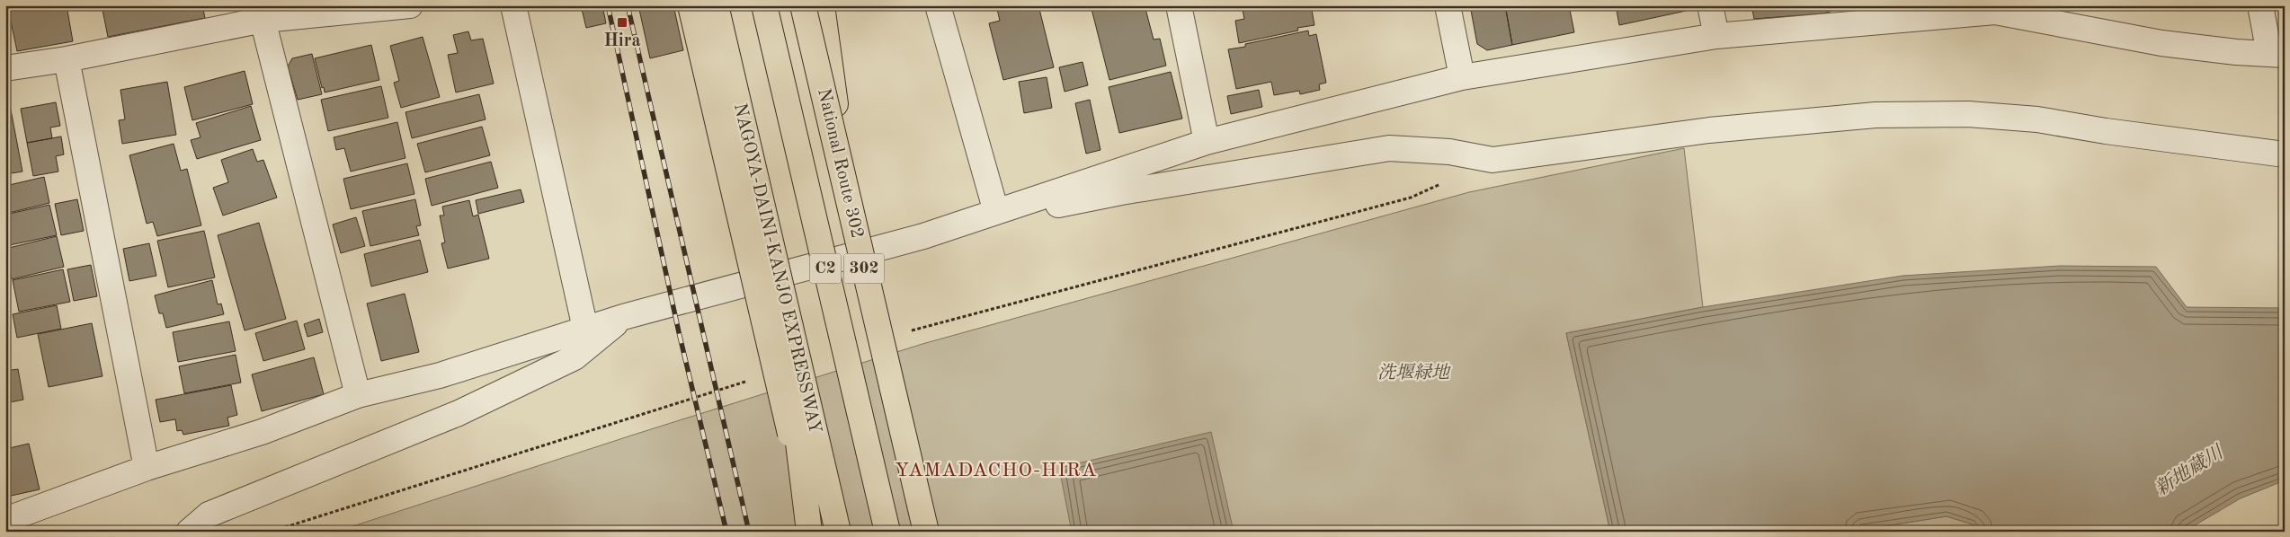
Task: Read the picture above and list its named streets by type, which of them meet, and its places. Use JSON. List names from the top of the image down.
{
  "streets": {
    "highway": [
      "National Route 302",
      "NAGOYA-DAINI-KANJO EXPRESSWAY",
      "C2",
      "302"
    ]
  },
  "districts": ["YAMADACHO-HIRA"],
  "water": ["新地蔵川"],
  "parks": ["洗堰緑地"],
  "places": {
    "transit": ["Hira"]
  }
}
